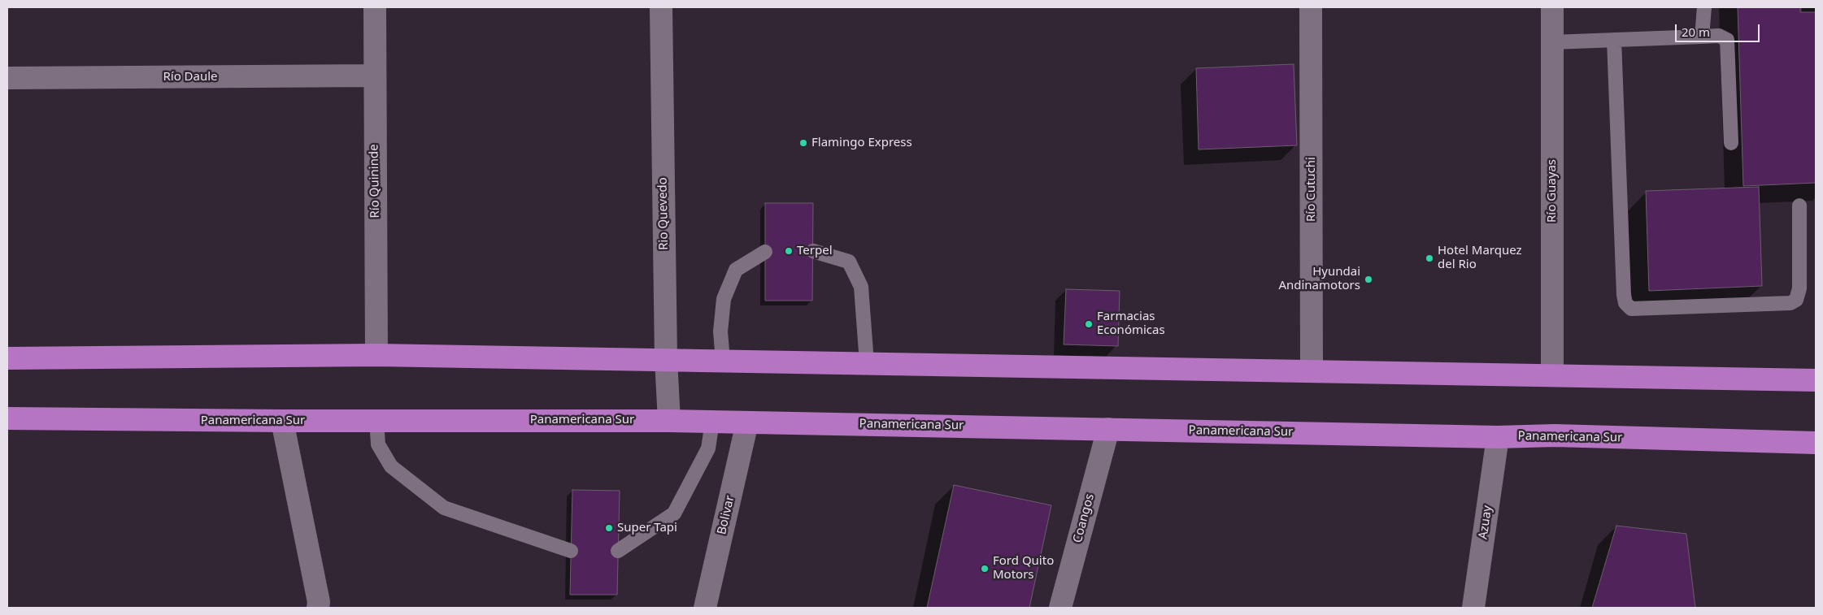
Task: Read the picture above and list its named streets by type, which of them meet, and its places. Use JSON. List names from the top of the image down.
{
  "streets": {
    "highway": ["Panamericana Sur"],
    "street": [
      "Río Daule",
      "Río Quininde",
      "Río Cutuchi",
      "Río Guayas",
      "Rio Quevedo",
      "Bolivar",
      "Coangos",
      "Azuay"
    ]
  },
  "crossings": [
    ["Río Daule", "Río Quininde"],
    ["Rio Quevedo", "Panamericana Sur"],
    ["Panamericana Sur", "Bolivar"],
    ["Panamericana Sur", "Coangos"],
    ["Panamericana Sur", "Azuay"]
  ],
  "places": [
    "Flamingo Express",
    "Terpel",
    "Hotel Marquez del Rio",
    "Hyundai Andinamotors",
    "Farmacias Económicas",
    "Super Tapi",
    "Ford Quito Motors"
  ],
  "scale_bar": "20 m"
}
